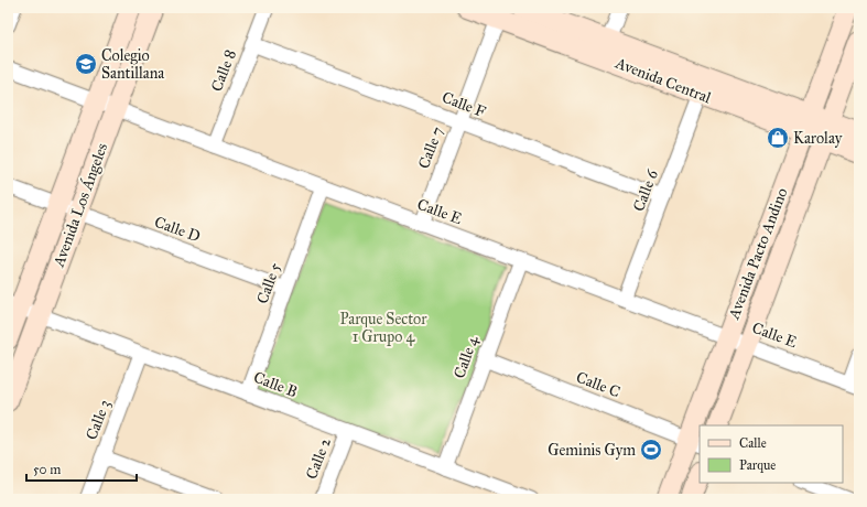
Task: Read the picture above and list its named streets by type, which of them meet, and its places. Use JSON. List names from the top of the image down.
{
  "streets": {
    "street": [
      "Calle 8",
      "Avenida Central",
      "Calle F",
      "Calle 7",
      "Calle 6",
      "Avenida Los Ángeles",
      "Calle E",
      "Calle D",
      "Avenida Pacto Andino",
      "Calle 5",
      "Calle 4",
      "Calle B",
      "Calle C",
      "Calle 3",
      "Calle 2"
    ]
  },
  "crossings": [
    ["Calle 8", "Calle F"],
    ["Calle 8", "Calle E"],
    ["Avenida Central", "Calle 7"],
    ["Avenida Central", "Calle 6"],
    ["Avenida Central", "Avenida Pacto Andino"],
    ["Calle F", "Calle 7"],
    ["Calle F", "Calle 6"],
    ["Calle 7", "Calle E"],
    ["Calle 6", "Calle E"],
    ["Avenida Los Ángeles", "Calle E"],
    ["Avenida Los Ángeles", "Calle D"],
    ["Avenida Los Ángeles", "Calle B"],
    ["Calle E", "Avenida Pacto Andino"],
    ["Calle E", "Calle 5"],
    ["Calle E", "Calle 4"],
    ["Calle D", "Calle 5"],
    ["Avenida Pacto Andino", "Calle C"],
    ["Calle 5", "Calle B"],
    ["Calle 4", "Calle B"],
    ["Calle 4", "Calle C"],
    ["Calle B", "Calle 3"],
    ["Calle B", "Calle 2"]
  ],
  "parks": ["Parque Sector 1 Grupo 4"],
  "places": {
    "school or university": ["Colegio Santillana"],
    "shop": ["Karolay"],
    "sports": ["Geminis Gym"]
  },
  "legend": ["Calle", "Parque"],
  "scale_bar": "50 m"
}
